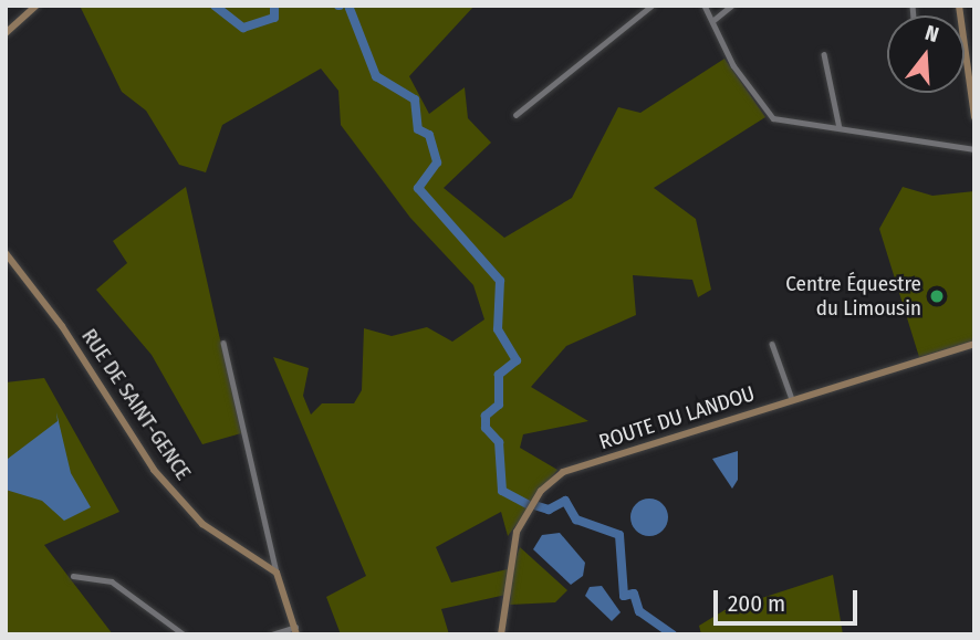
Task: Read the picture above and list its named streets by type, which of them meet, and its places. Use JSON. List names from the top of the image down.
{
  "streets": {
    "street": ["RUE DE SAINT-GENCE", "ROUTE DU LANDOU"]
  },
  "places": ["Centre Équestre du Limousin"],
  "scale_bar": "200 m",
  "north": "top"
}
